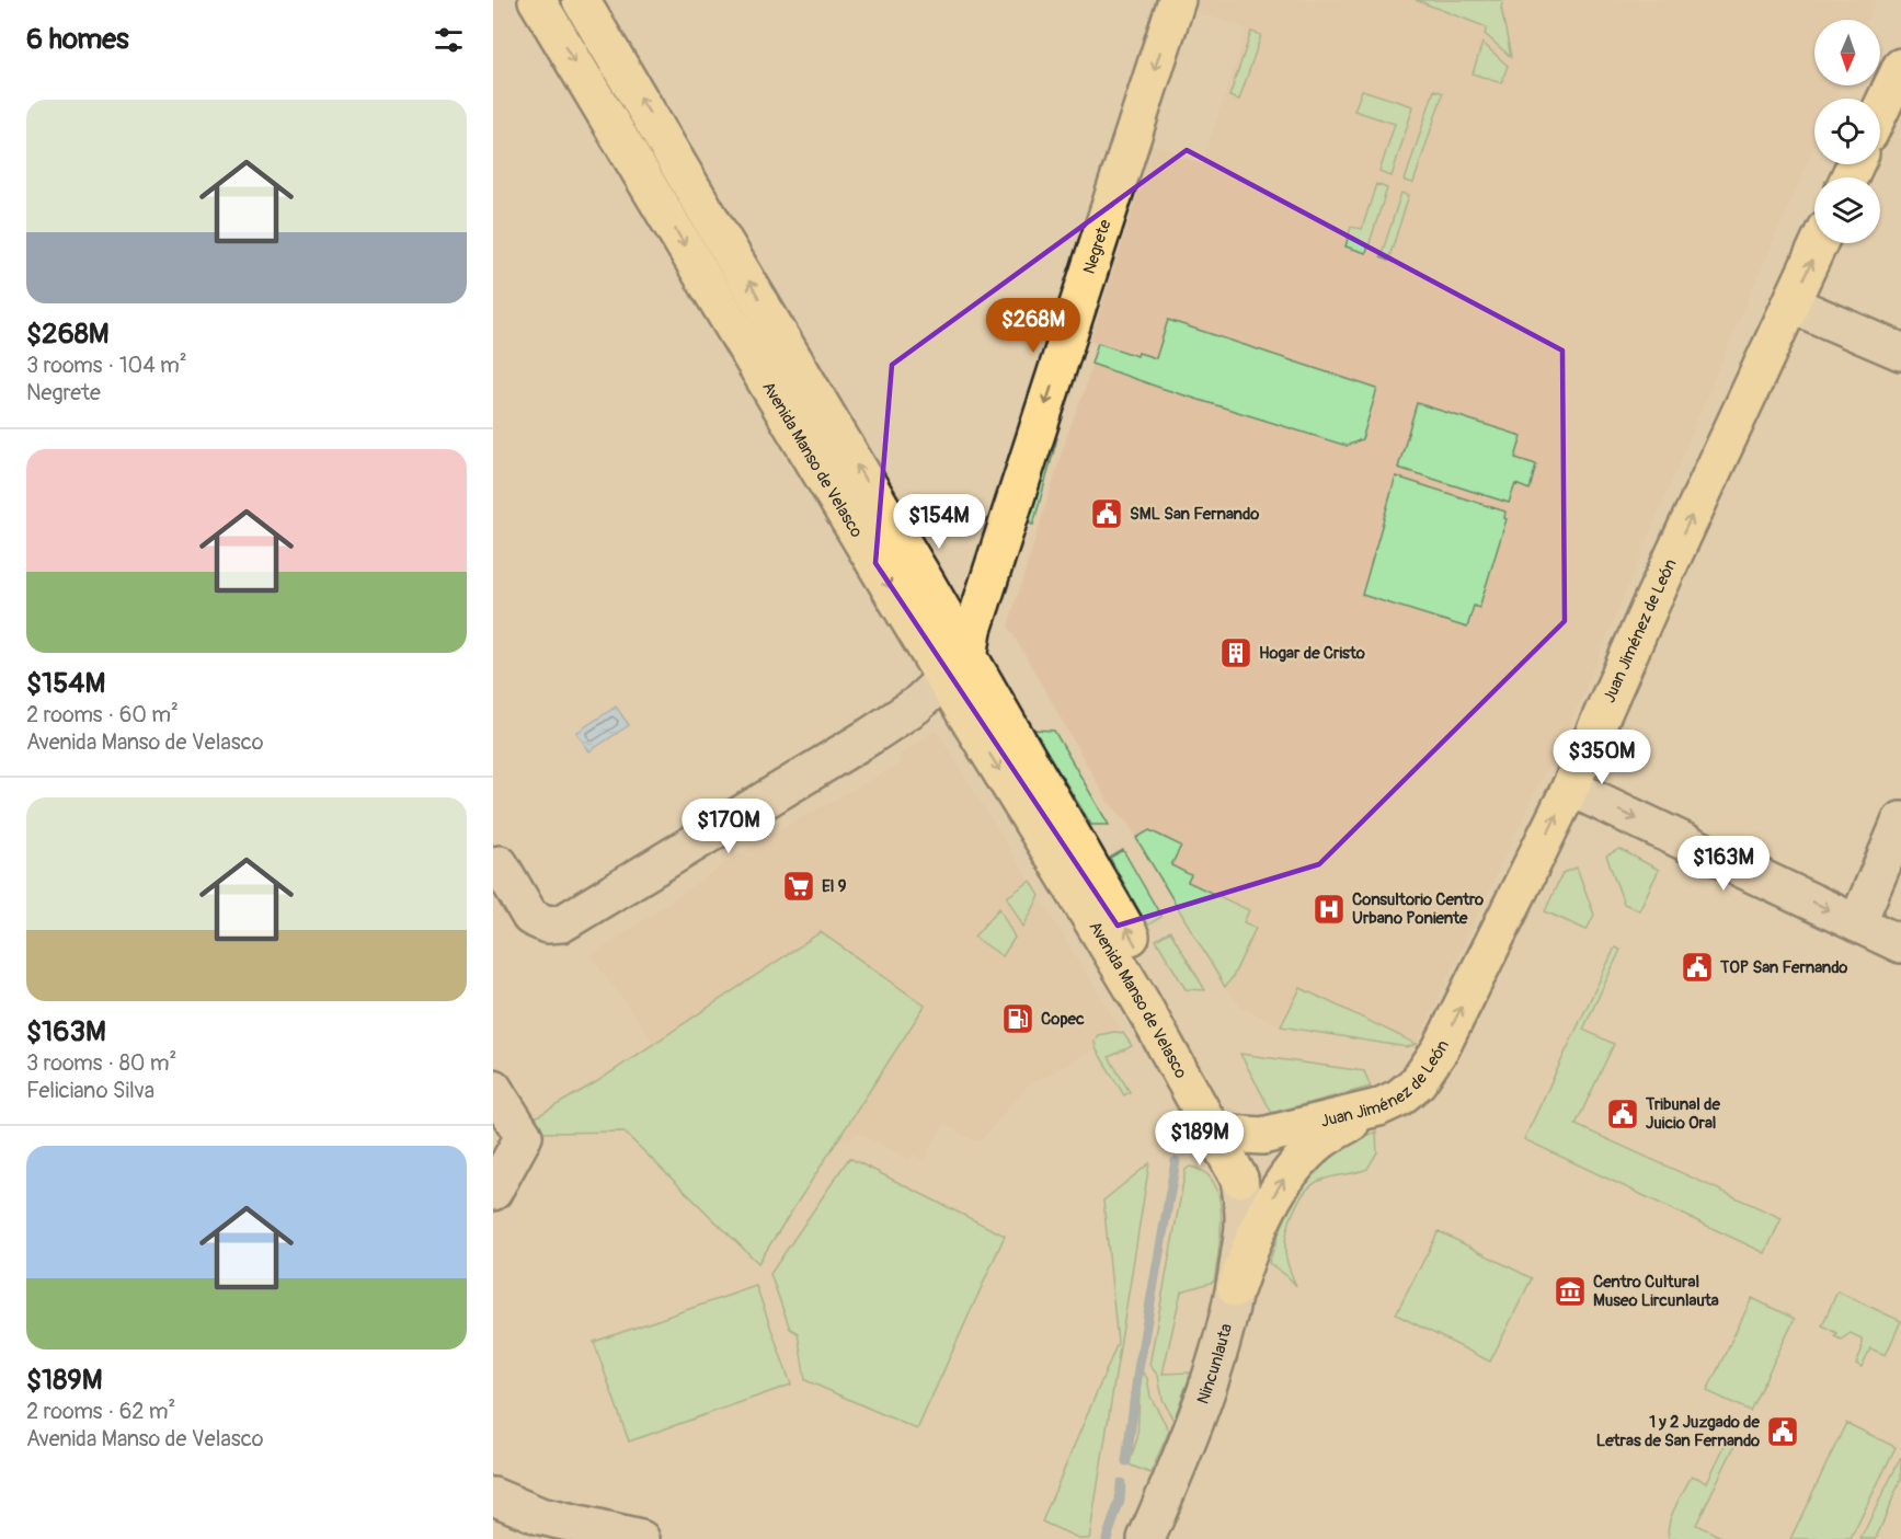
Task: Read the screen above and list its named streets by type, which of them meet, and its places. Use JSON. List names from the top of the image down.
{
  "streets": {
    "main road": ["Negrete", "Avenida Manso de Velasco", "Juan Jiménez de León"],
    "street": ["Nincunlauta"]
  },
  "crossings": [
    ["Negrete", "Avenida Manso de Velasco"],
    ["Avenida Manso de Velasco", "Juan Jiménez de León"],
    ["Avenida Manso de Velasco", "Nincunlauta"]
  ],
  "one_way": ["Negrete", "Juan Jiménez de León"],
  "places": {
    "public building": [
      "SML San Fernando",
      "TOP San Fernando",
      "Tribunal de Juicio Oral",
      "1 y 2 Juzgado de Letras de San Fernando"
    ],
    "building": ["Hogar de Cristo"],
    "supermarket": ["El 9"],
    "hospital": ["Consultorio Centro Urbano Poniente"],
    "fuel station": ["Copec"],
    "museum": ["Centro Cultural Museo Lircunlauta"]
  },
  "north": "bottom",
  "page": {
    "heading": "6 homes",
    "list": [
      {
        "name": "$268M",
        "note": "3 rooms · 104 m² · Negrete"
      },
      {
        "name": "$154M",
        "note": "2 rooms · 60 m² · Avenida Manso de Velasco"
      },
      {
        "name": "$163M",
        "note": "3 rooms · 80 m² · Feliciano Silva"
      },
      {
        "name": "$189M",
        "note": "2 rooms · 62 m² · Avenida Manso de Velasco"
      }
    ],
    "price": [
      "$268M",
      "$154M",
      "$350M",
      "$170M",
      "$163M",
      "$189M"
    ]
  }
}
